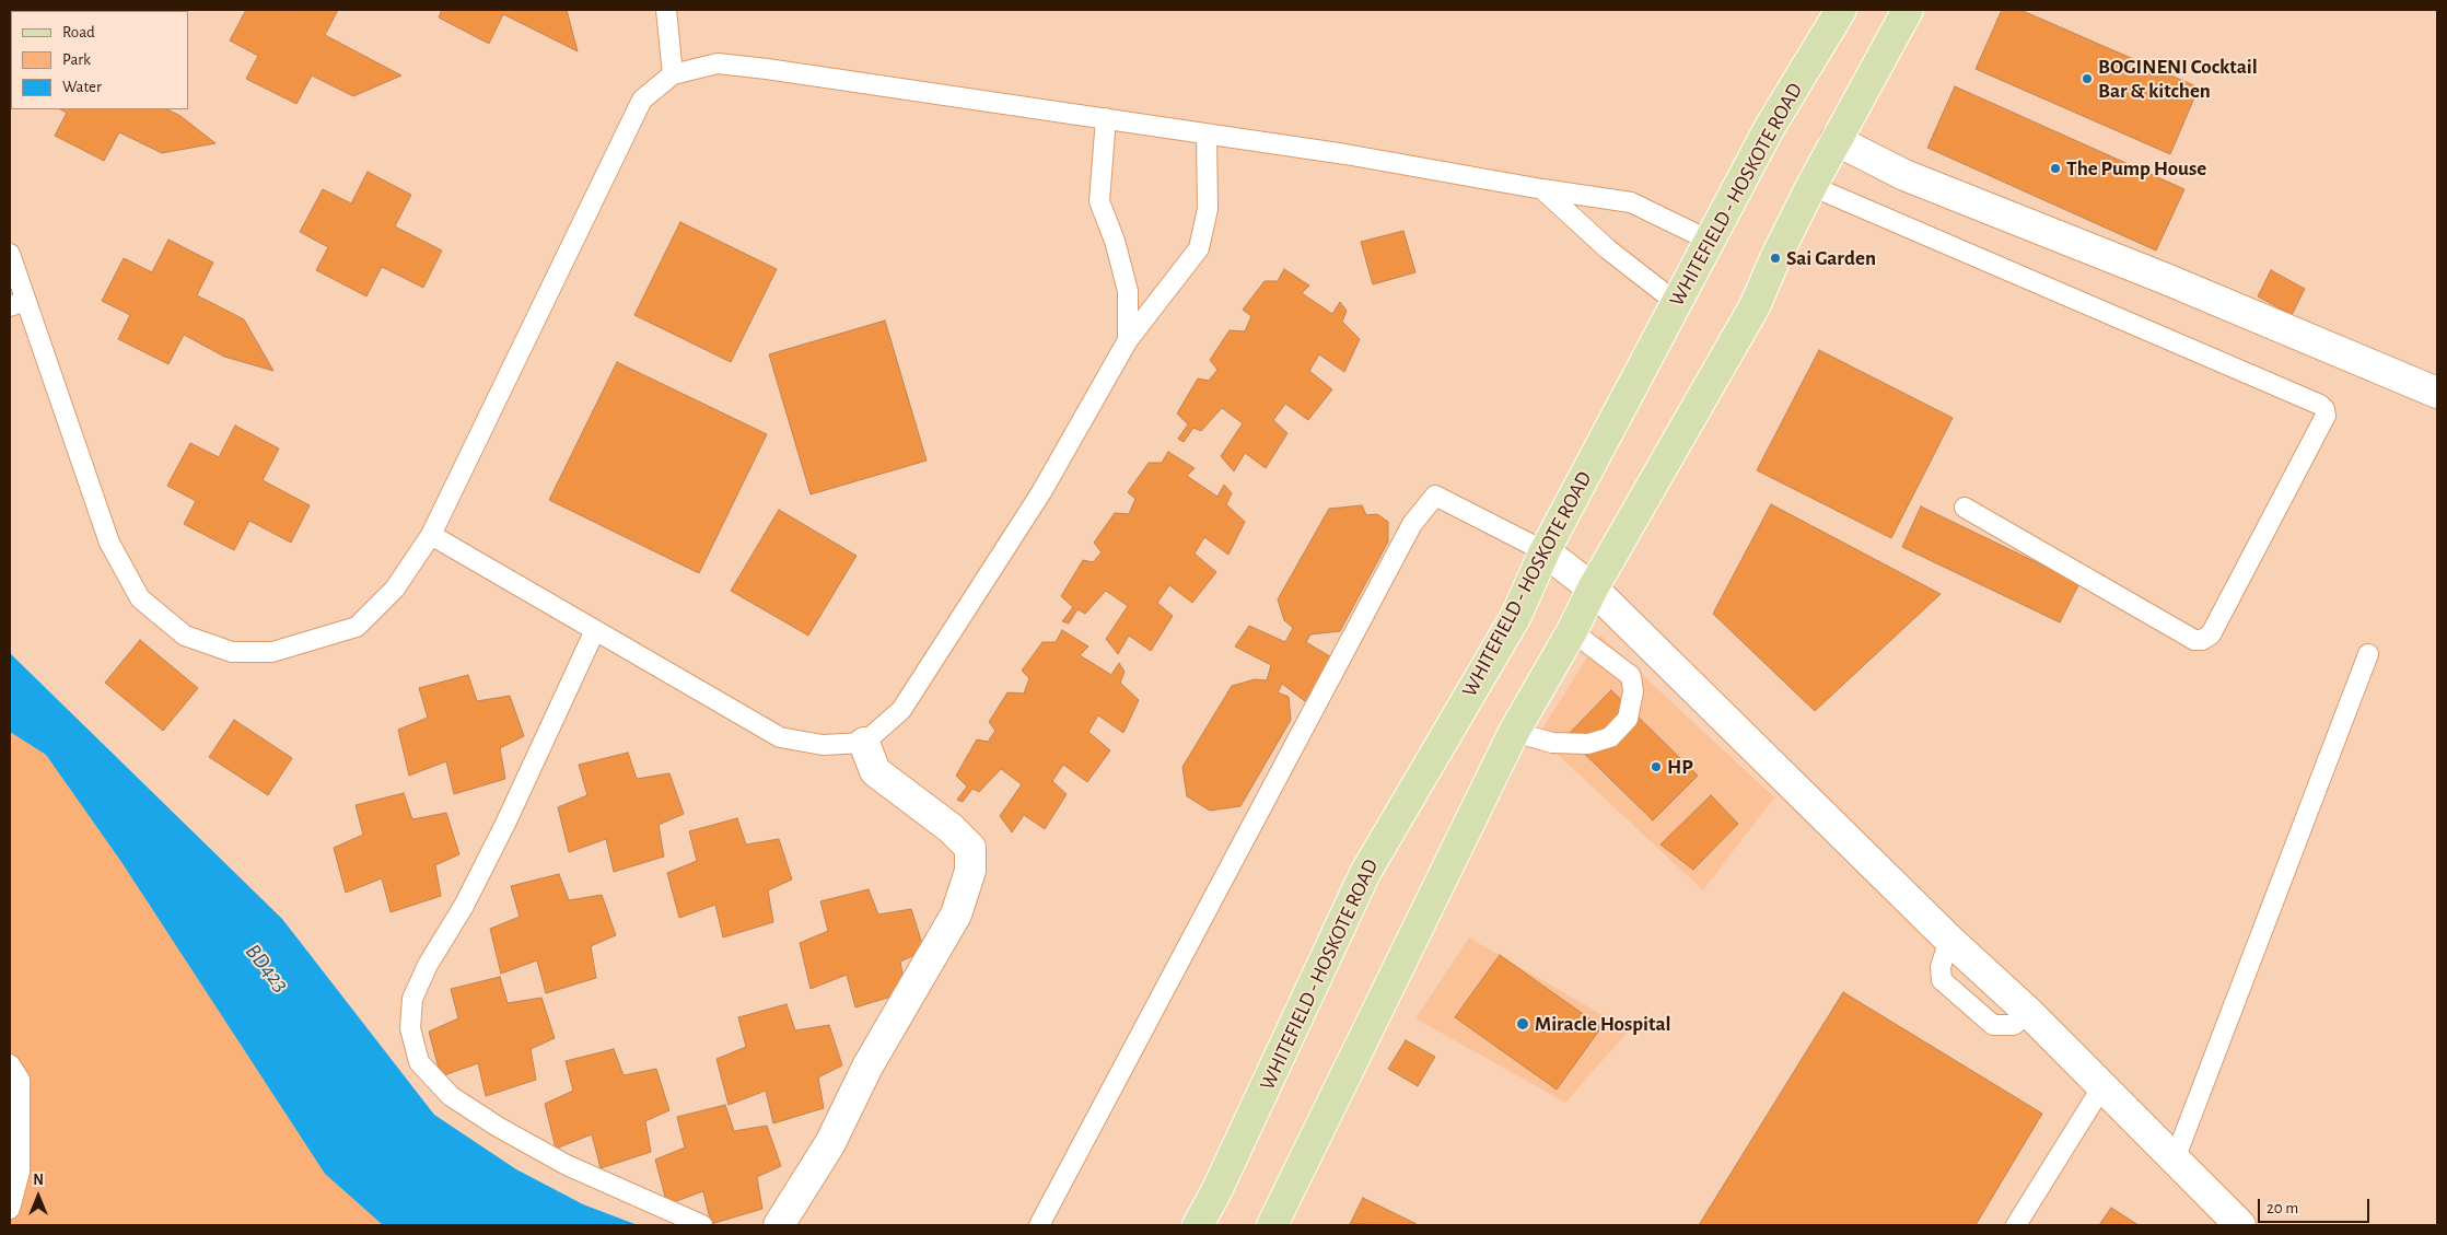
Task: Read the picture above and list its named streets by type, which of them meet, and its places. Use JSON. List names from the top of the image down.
{
  "streets": {
    "main road": ["WHITEFIELD - HOSKOTE ROAD"]
  },
  "water": ["BD423"],
  "places": [
    "BOGINENI Cocktail Bar & kitchen",
    "The Pump House",
    "Sai Garden",
    "HP",
    "Miracle Hospital"
  ],
  "legend": ["Road", "Park", "Water"],
  "scale_bar": "20 m",
  "north": "top"
}
